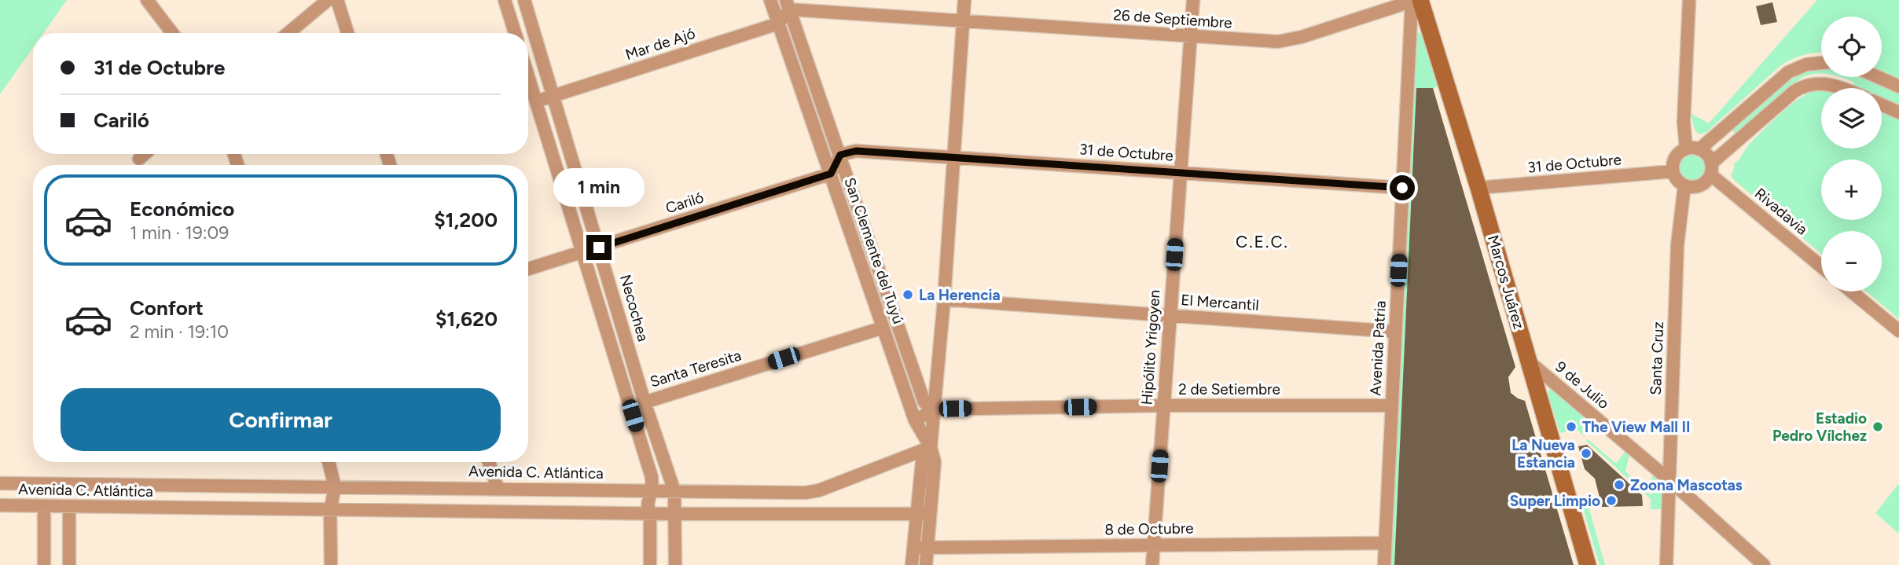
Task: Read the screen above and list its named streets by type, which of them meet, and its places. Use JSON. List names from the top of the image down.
{
  "streets": {
    "main road": ["Marcos Juárez"],
    "street": [
      "26 de Septiembre",
      "Mar de Ajó",
      "31 de Octubre",
      "Cariló",
      "Rivadavia",
      "San Clemente del Tuyú",
      "El Mercantil",
      "Necochea",
      "Hipólito Yrigoyen",
      "Avenida Patria",
      "Santa Cruz",
      "Santa Teresita",
      "9 de Julio",
      "2 de Setiembre",
      "Avenida C. Atlántica",
      "8 de Octubre"
    ]
  },
  "crossings": [
    ["26 de Septiembre", "San Clemente del Tuyú"],
    ["26 de Septiembre", "Marcos Juárez"],
    ["26 de Septiembre", "Hipólito Yrigoyen"],
    ["26 de Septiembre", "Avenida Patria"],
    ["Mar de Ajó", "San Clemente del Tuyú"],
    ["Mar de Ajó", "Necochea"],
    ["31 de Octubre", "Rivadavia"],
    ["31 de Octubre", "San Clemente del Tuyú"],
    ["31 de Octubre", "Marcos Juárez"],
    ["31 de Octubre", "Hipólito Yrigoyen"],
    ["31 de Octubre", "Avenida Patria"],
    ["31 de Octubre", "Santa Cruz"],
    ["Cariló", "San Clemente del Tuyú"],
    ["Cariló", "Necochea"],
    ["Rivadavia", "Santa Cruz"],
    ["San Clemente del Tuyú", "Santa Teresita"],
    ["San Clemente del Tuyú", "2 de Setiembre"],
    ["San Clemente del Tuyú", "Avenida C. Atlántica"],
    ["Marcos Juárez", "Avenida Patria"],
    ["Marcos Juárez", "9 de Julio"],
    ["El Mercantil", "Hipólito Yrigoyen"],
    ["El Mercantil", "Avenida Patria"],
    ["Necochea", "Santa Teresita"],
    ["Necochea", "Avenida C. Atlántica"],
    ["Hipólito Yrigoyen", "2 de Setiembre"],
    ["Hipólito Yrigoyen", "8 de Octubre"],
    ["Avenida Patria", "2 de Setiembre"],
    ["Avenida Patria", "8 de Octubre"],
    ["Santa Cruz", "9 de Julio"]
  ],
  "districts": ["C.E.C."],
  "places": [
    "La Herencia",
    "The View Mall II",
    "Estadio Pedro Vílchez",
    "La Nueva Estancia",
    "Zoona Mascotas",
    "Super Limpio"
  ],
  "page": {
    "map_buttons": ["+", "−"],
    "banner": ["31 de Octubre", "Cariló"],
    "bubble": "1 min",
    "list": [
      {
        "name": "Económico",
        "note": "1 min · 19:09",
        "value": "$1,200"
      },
      {
        "name": "Confort",
        "note": "2 min · 19:10",
        "value": "$1,620"
      }
    ],
    "buttons": "Confirmar"
  }
}
